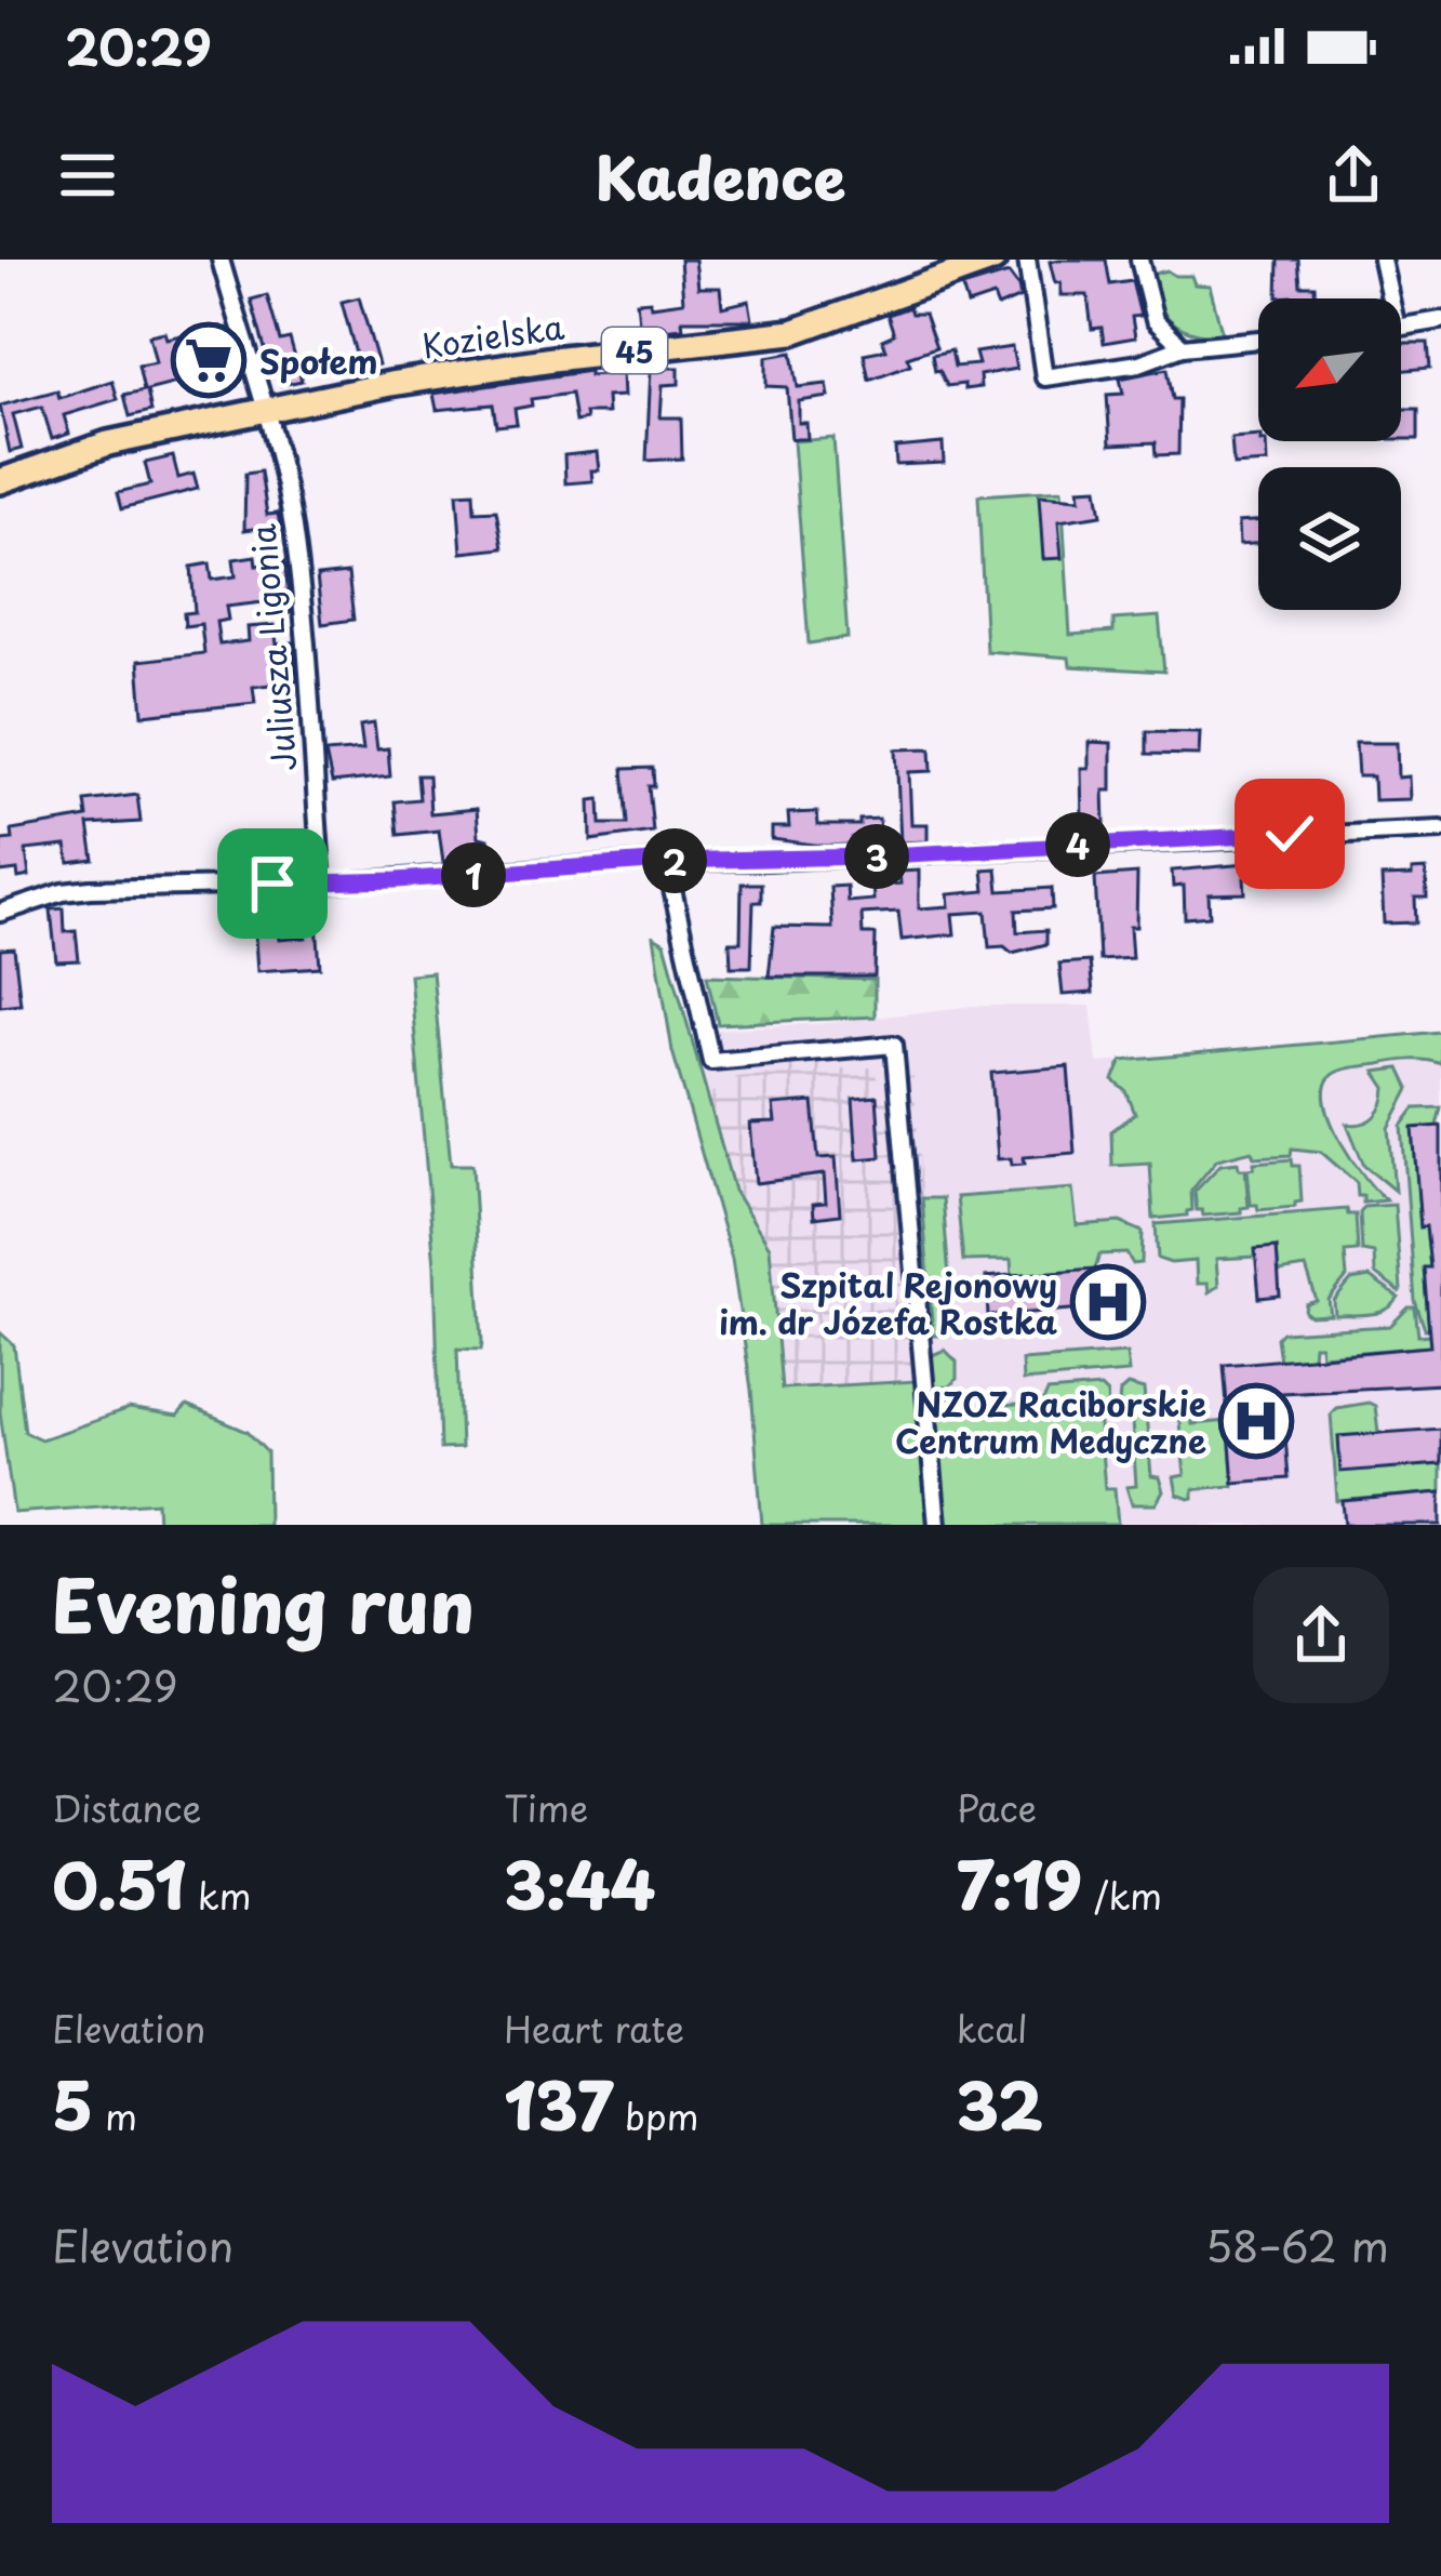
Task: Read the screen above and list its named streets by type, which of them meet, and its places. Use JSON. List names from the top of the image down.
{
  "streets": {
    "main road": ["Kozielska", "45"],
    "street": ["Juliusza Ligonia"]
  },
  "crossings": [
    ["Kozielska", "Juliusza Ligonia"]
  ],
  "places": {
    "supermarket": ["Społem"],
    "hospital": ["Szpital Rejonowy im. dr Józefa Rostka", "NZOZ Raciborskie Centrum Medyczne"]
  },
  "north": "bottom left",
  "page": {
    "status": "20:29",
    "header": "Kadence",
    "pins": [
      "4",
      "3",
      "2",
      "1"
    ],
    "heading": ["Evening run", "20:29"],
    "stats": [
      ["Distance", "0.51 km"],
      ["Time", "3:44"],
      ["Pace", "7:19 /km"],
      ["Elevation", "5 m"],
      ["Heart rate", "137 bpm"],
      ["kcal", "32"]
    ],
    "chart": ["Elevation", "58–62 m"]
  }
}
